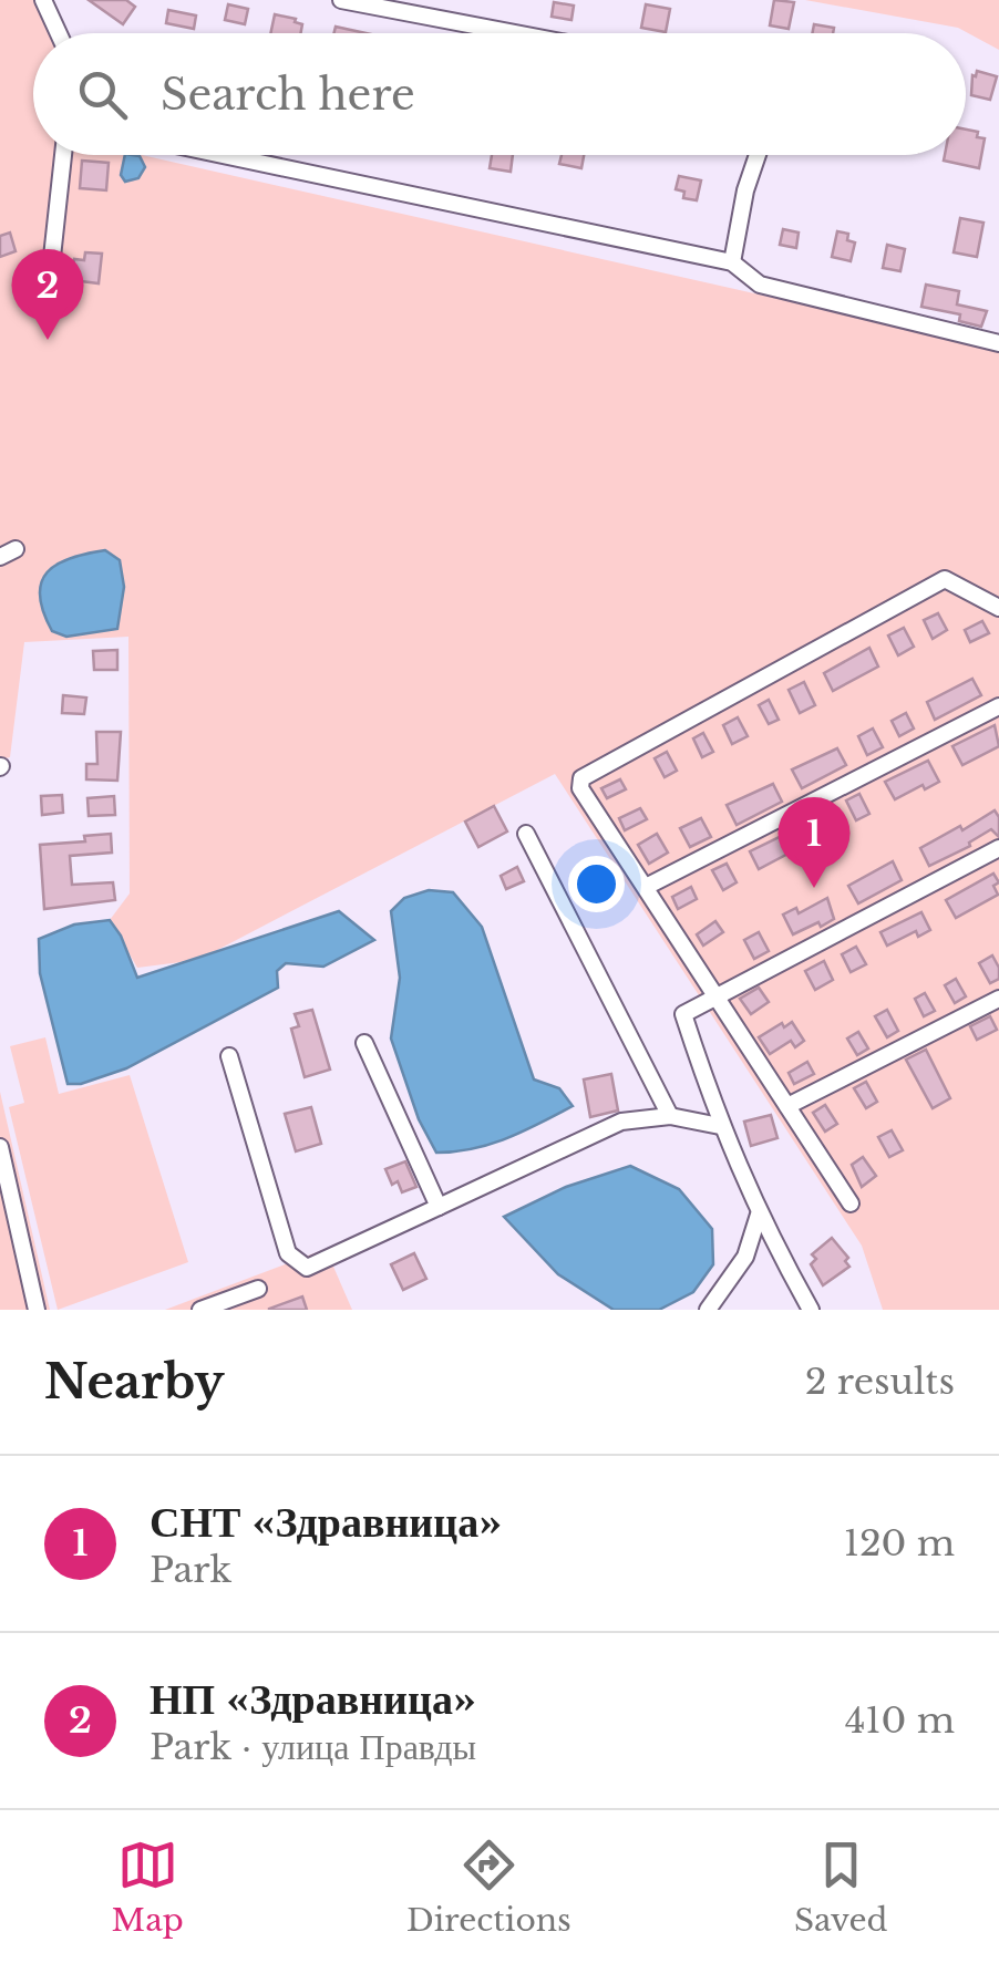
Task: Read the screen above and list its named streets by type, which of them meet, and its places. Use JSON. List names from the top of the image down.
{
  "page": {
    "search": "Search here",
    "pins": ["2", "1"],
    "heading": ["Nearby", "2 results"],
    "list": [
      {
        "mark": "1",
        "name": "СНТ «Здравница»",
        "note": "Park",
        "value": "120 m"
      },
      {
        "mark": "2",
        "name": "НП «Здравница»",
        "note": "Park · улица Правды",
        "value": "410 m"
      }
    ],
    "nav": ["Map", "Directions", "Saved"]
  }
}
